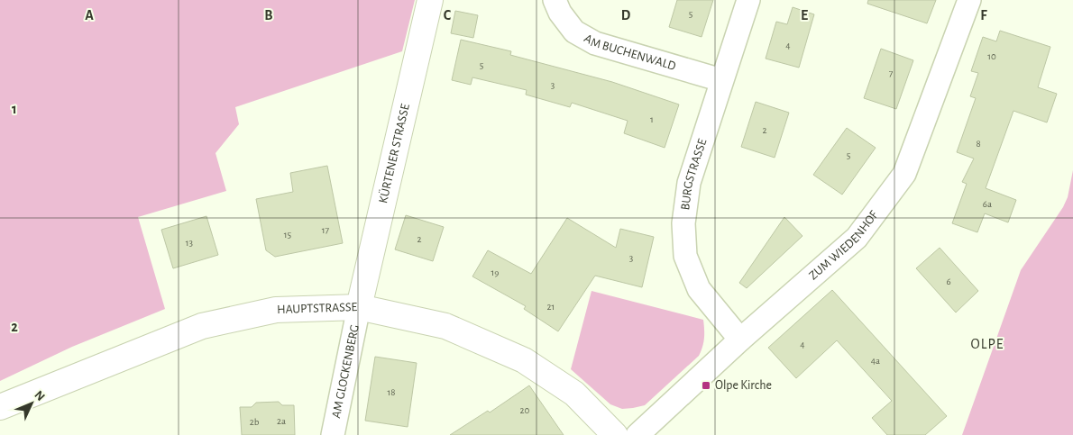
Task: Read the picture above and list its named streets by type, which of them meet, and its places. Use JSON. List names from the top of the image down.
{
  "streets": {
    "street": [
      "AM BUCHENWALD",
      "KÜRTENER STRASSE",
      "BURGSTRASSE",
      "ZUM WIEDENHOF",
      "HAUPTSTRASSE",
      "AM GLOCKENBERG"
    ]
  },
  "crossings": [
    ["AM BUCHENWALD", "BURGSTRASSE"],
    ["KÜRTENER STRASSE", "HAUPTSTRASSE"],
    ["KÜRTENER STRASSE", "AM GLOCKENBERG"],
    ["BURGSTRASSE", "ZUM WIEDENHOF"],
    ["HAUPTSTRASSE", "AM GLOCKENBERG"]
  ],
  "districts": ["OLPE"],
  "places": {
    "transit": ["Olpe Kirche"]
  },
  "house_numbers": [
    "5",
    "4",
    "10",
    "5",
    "7",
    "3",
    "1",
    "2",
    "8",
    "5",
    "6a",
    "17",
    "15",
    "2",
    "13",
    "3",
    "19",
    "6",
    "21",
    "4",
    "4a",
    "18",
    "20",
    "2a",
    "2b"
  ],
  "north": "top right",
  "grid": {
    "columns": [
      "A",
      "B",
      "C",
      "D",
      "E",
      "F"
    ],
    "rows": ["1", "2"]
  }
}
